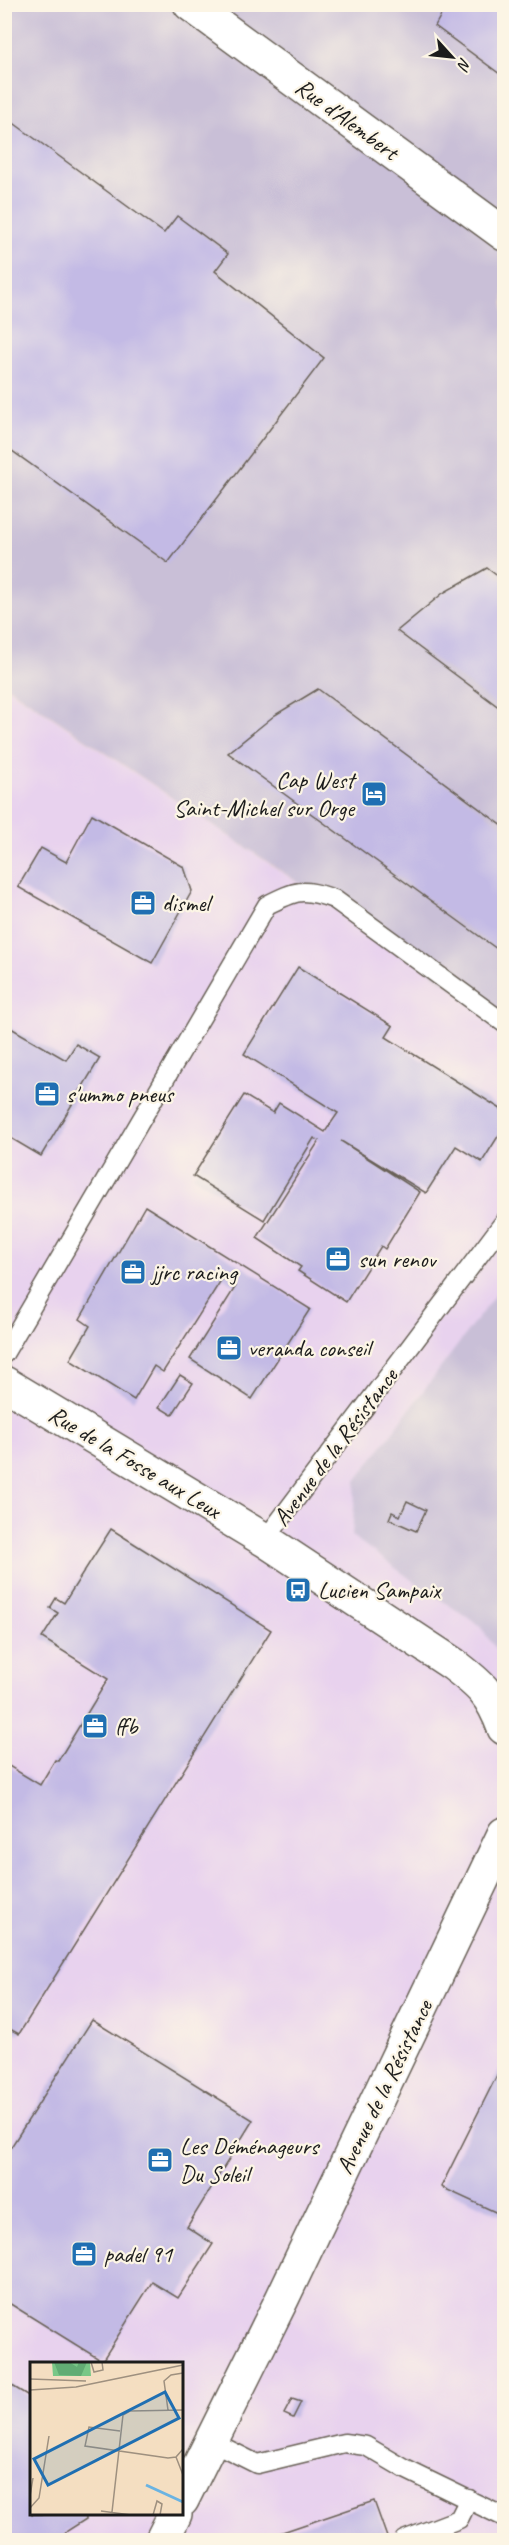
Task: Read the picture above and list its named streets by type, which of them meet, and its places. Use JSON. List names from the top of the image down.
{
  "streets": {
    "street": ["Rue d'Alembert", "Avenue de la Résistance", "Rue de la Fosse aux Leux"]
  },
  "crossings": [
    ["Avenue de la Résistance", "Rue de la Fosse aux Leux"]
  ],
  "places": {
    "hotel": ["Cap West Saint-Michel sur Orge"],
    "office": [
      "dismel",
      "s'ummo pneus",
      "sun renov",
      "jjrc racing",
      "veranda conseil",
      "ffb",
      "Les Déménageurs Du Soleil",
      "padel 91"
    ],
    "bus stop": ["Lucien Sampaix"]
  },
  "north": "bottom right"
}
